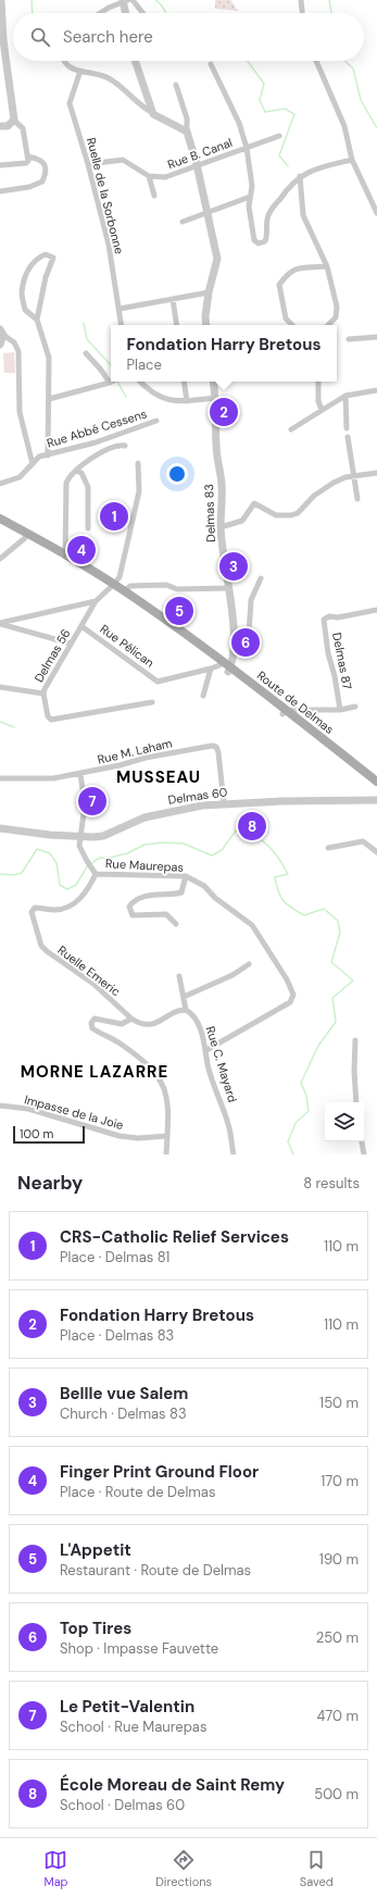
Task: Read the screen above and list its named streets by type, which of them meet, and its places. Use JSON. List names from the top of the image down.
{
  "streets": {
    "main road": ["Route de Delmas"],
    "street": [
      "Rue B. Canal",
      "Ruelle de la Sorbonne",
      "Rue Abbé Cessens",
      "Delmas 83",
      "Rue Pélican",
      "Delmas 56",
      "Delmas 87",
      "Rue M. Laham",
      "Delmas 60",
      "Rue Maurepas",
      "Ruelle Emeric",
      "Rue C. Mayard",
      "Impasse de la Joie"
    ]
  },
  "crossings": [
    ["Delmas 83", "Route de Delmas"],
    ["Rue Pélican", "Delmas 56"],
    ["Rue Pélican", "Route de Delmas"],
    ["Delmas 56", "Route de Delmas"],
    ["Rue M. Laham", "Delmas 60"],
    ["Rue M. Laham", "Rue Maurepas"],
    ["Delmas 60", "Rue Maurepas"],
    ["Rue Maurepas", "Ruelle Emeric"],
    ["Rue Maurepas", "Rue C. Mayard"]
  ],
  "districts": ["MUSSEAU", "MORNE LAZARRE"],
  "scale_bar": "100 m",
  "page": {
    "search": "Search here",
    "popup": ["Fondation Harry Bretous", "Place"],
    "pins": [
      "2",
      "1",
      "4",
      "3",
      "5",
      "6",
      "7",
      "8"
    ],
    "scale": "100 m",
    "heading": ["Nearby", "8 results"],
    "list": [
      {
        "mark": "1",
        "name": "CRS-Catholic Relief Services",
        "note": "Place · Delmas 81",
        "value": "110 m"
      },
      {
        "mark": "2",
        "name": "Fondation Harry Bretous",
        "note": "Place · Delmas 83",
        "value": "110 m"
      },
      {
        "mark": "3",
        "name": "Bellle vue Salem",
        "note": "Church · Delmas 83",
        "value": "150 m"
      },
      {
        "mark": "4",
        "name": "Finger Print Ground Floor",
        "note": "Place · Route de Delmas",
        "value": "170 m"
      },
      {
        "mark": "5",
        "name": "L'Appetit",
        "note": "Restaurant · Route de Delmas",
        "value": "190 m"
      },
      {
        "mark": "6",
        "name": "Top Tires",
        "note": "Shop · Impasse Fauvette",
        "value": "250 m"
      },
      {
        "mark": "7",
        "name": "Le Petit-Valentin",
        "note": "School · Rue Maurepas",
        "value": "470 m"
      },
      {
        "mark": "8",
        "name": "École Moreau de Saint Remy",
        "note": "School · Delmas 60",
        "value": "500 m"
      }
    ],
    "nav": ["Map", "Directions", "Saved"]
  }
}
